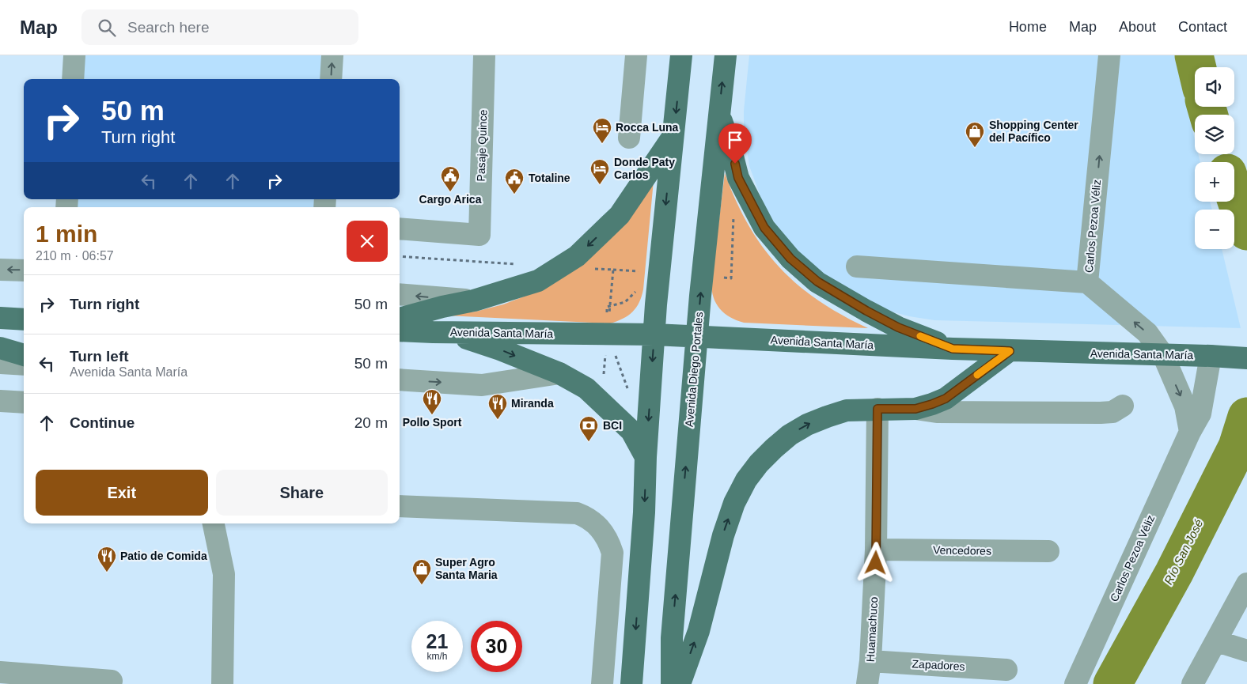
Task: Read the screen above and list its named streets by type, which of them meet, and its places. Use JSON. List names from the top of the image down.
{
  "streets": {
    "main road": ["Avenida Santa María", "Avenida Diego Portales"],
    "street": [
      "Pasaje Quince",
      "Carlos Pezoa Véliz",
      "Vencedores",
      "Huamachuco",
      "Zapadores"
    ]
  },
  "crossings": [
    ["Carlos Pezoa Véliz", "Avenida Santa María"],
    ["Avenida Santa María", "Avenida Diego Portales"],
    ["Vencedores", "Huamachuco"],
    ["Huamachuco", "Zapadores"]
  ],
  "water": ["Río San José"],
  "places": {
    "hotel": ["Rocca Luna", "Donde Paty Carlos"],
    "shop": ["Shopping Center del Pacífico", "Super Agro Santa Maria"],
    "public building": ["Cargo Arica", "Totaline"],
    "restaurant": ["Pollo Sport", "Miranda", "Patio de Comida"],
    "bank": ["BCI"]
  },
  "page": {
    "header": "Map",
    "search": "Search here",
    "nav": [
      "Home",
      "Map",
      "About",
      "Contact"
    ],
    "map_buttons": ["+", "−"],
    "turn": ["50 m", "Turn right"],
    "heading": ["1 min", "210 m · 06:57"],
    "list": [
      {
        "name": "Turn right",
        "value": "50 m"
      },
      {
        "name": "Turn left",
        "note": "Avenida Santa María",
        "value": "50 m"
      },
      {
        "name": "Continue",
        "value": "20 m"
      }
    ],
    "buttons": ["Exit", "Share"],
    "speed": "21 km/h",
    "limit": "30"
  }
}
